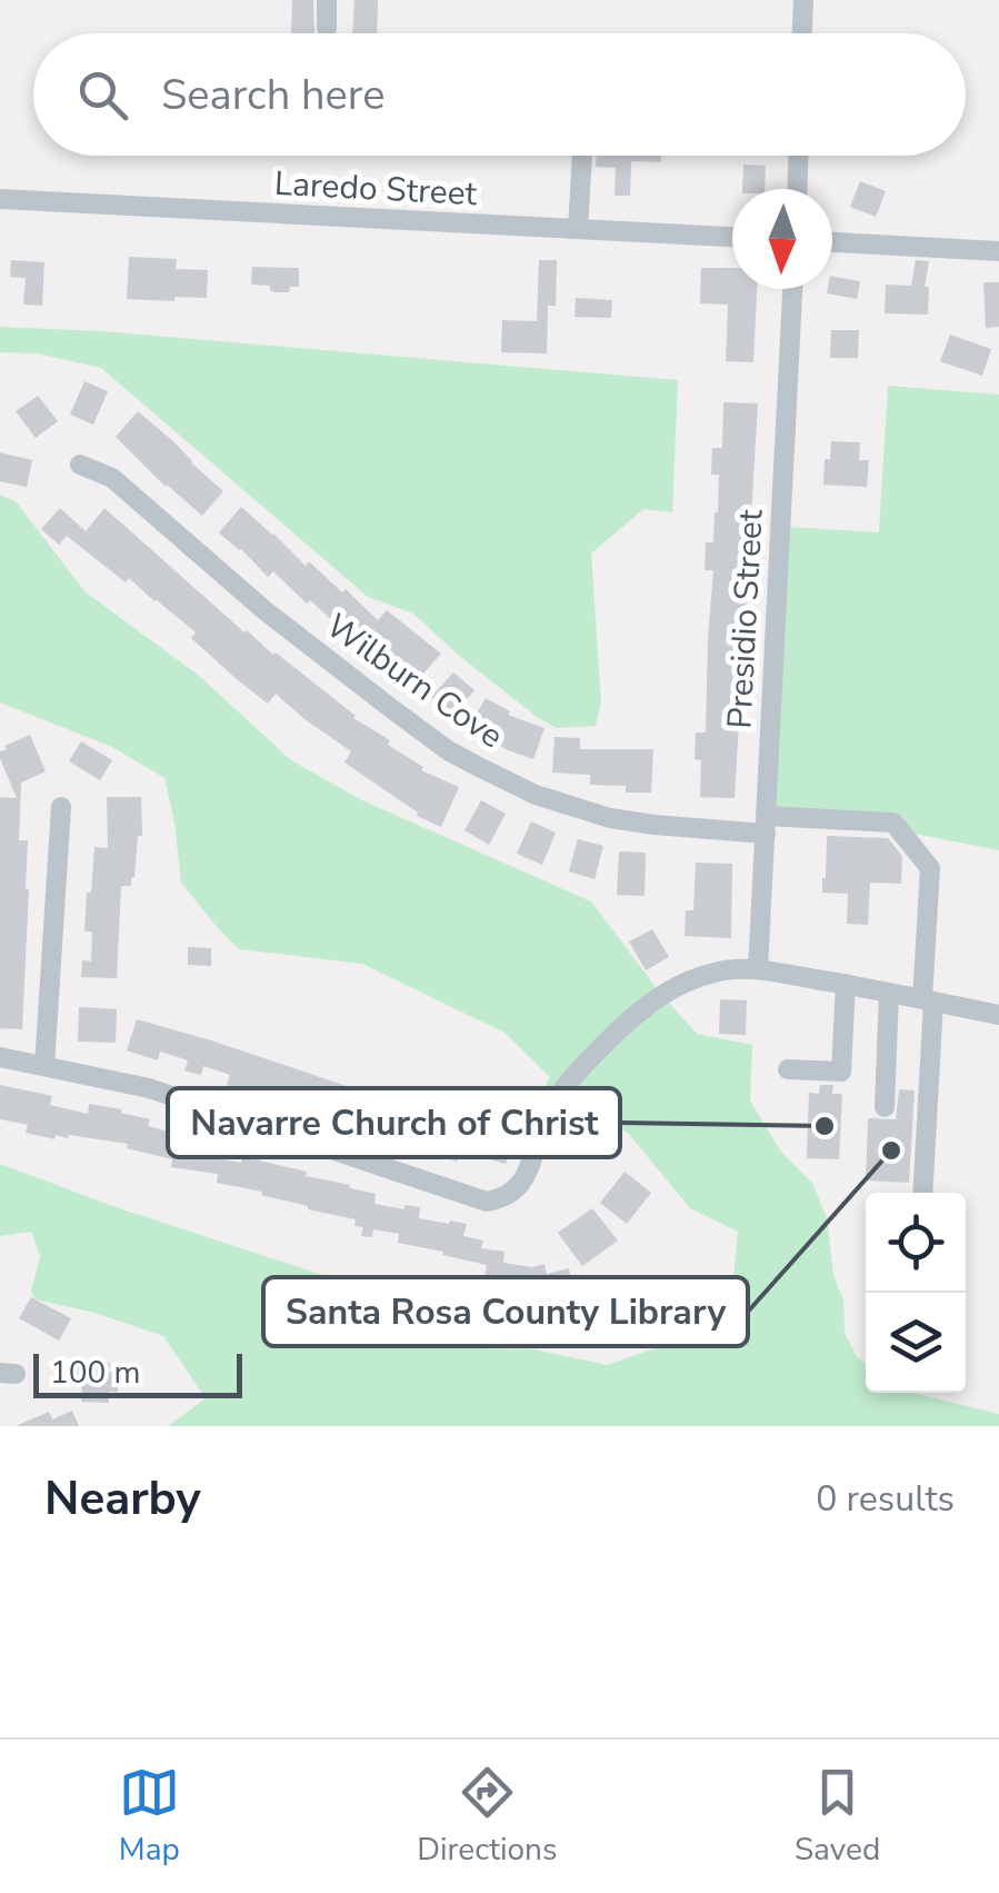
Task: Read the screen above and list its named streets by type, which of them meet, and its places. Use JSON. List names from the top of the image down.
{
  "streets": {
    "street": ["Laredo Street", "Presidio Street", "Wilburn Cove"]
  },
  "crossings": [
    ["Presidio Street", "Wilburn Cove"]
  ],
  "places": ["Navarre Church of Christ", "Santa Rosa County Library"],
  "scale_bar": "100 m",
  "north": "bottom",
  "page": {
    "search": "Search here",
    "scale": "100 m",
    "heading": ["Nearby", "0 results"],
    "nav": ["Map", "Directions", "Saved"]
  }
}
